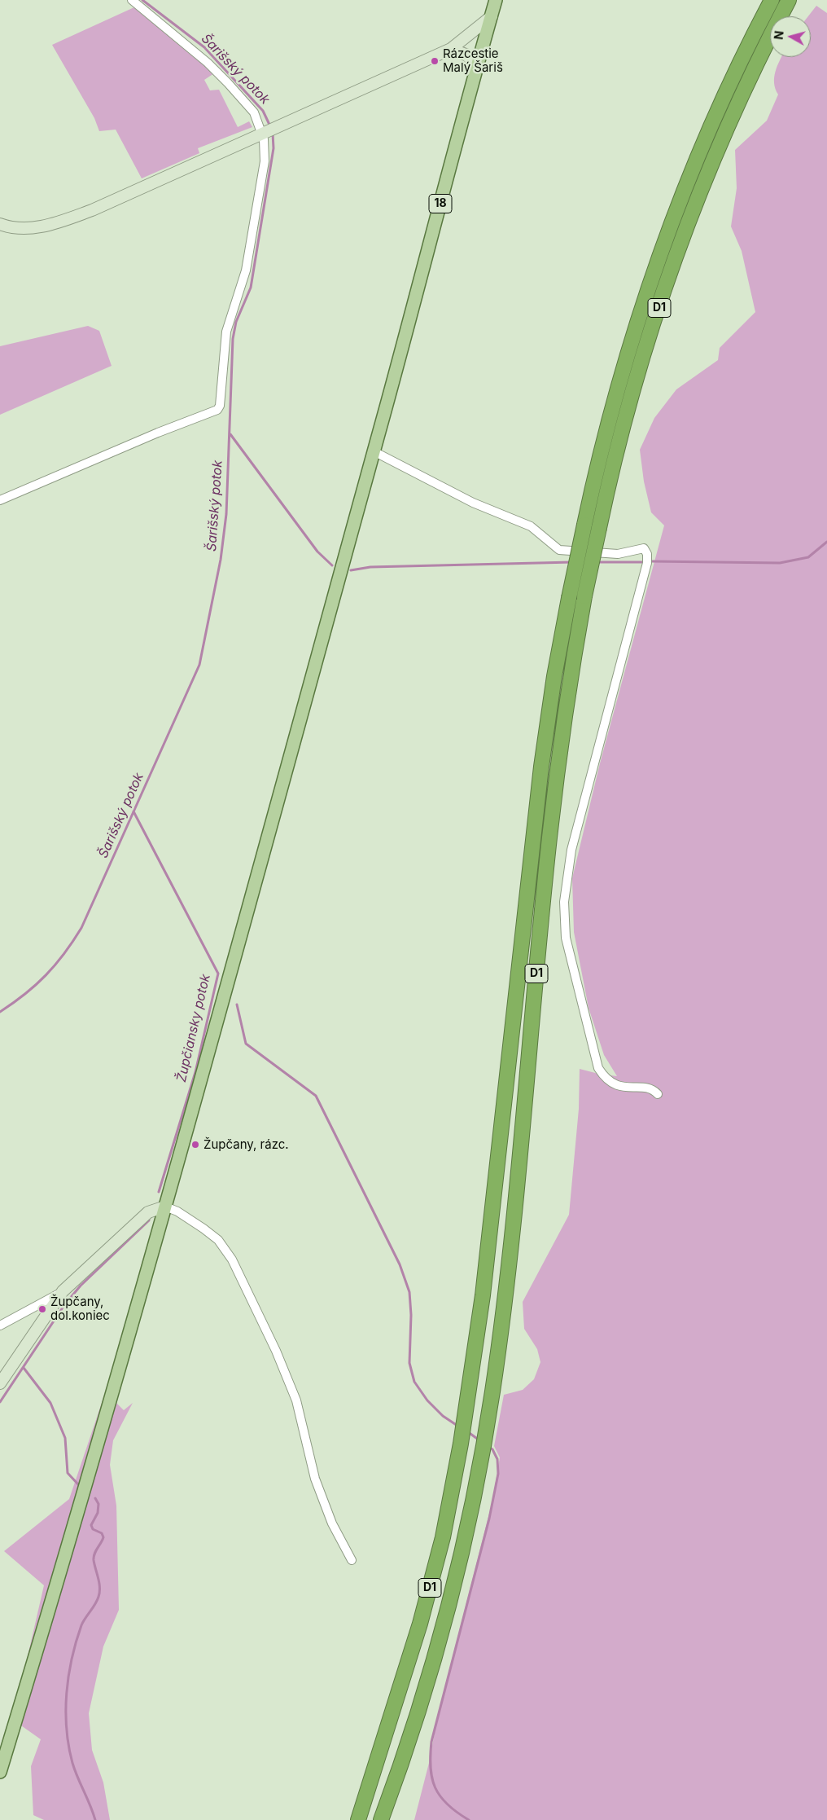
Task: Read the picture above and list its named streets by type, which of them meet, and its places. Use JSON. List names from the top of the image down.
{
  "streets": {
    "highway": ["D1"],
    "main road": ["18"]
  },
  "water": ["Šarišský potok", "Župčiansky potok"],
  "places": ["Rázcestie Malý Šariš", "Župčany, rázc.", "Župčany, dol.koniec"],
  "north": "left"
}
